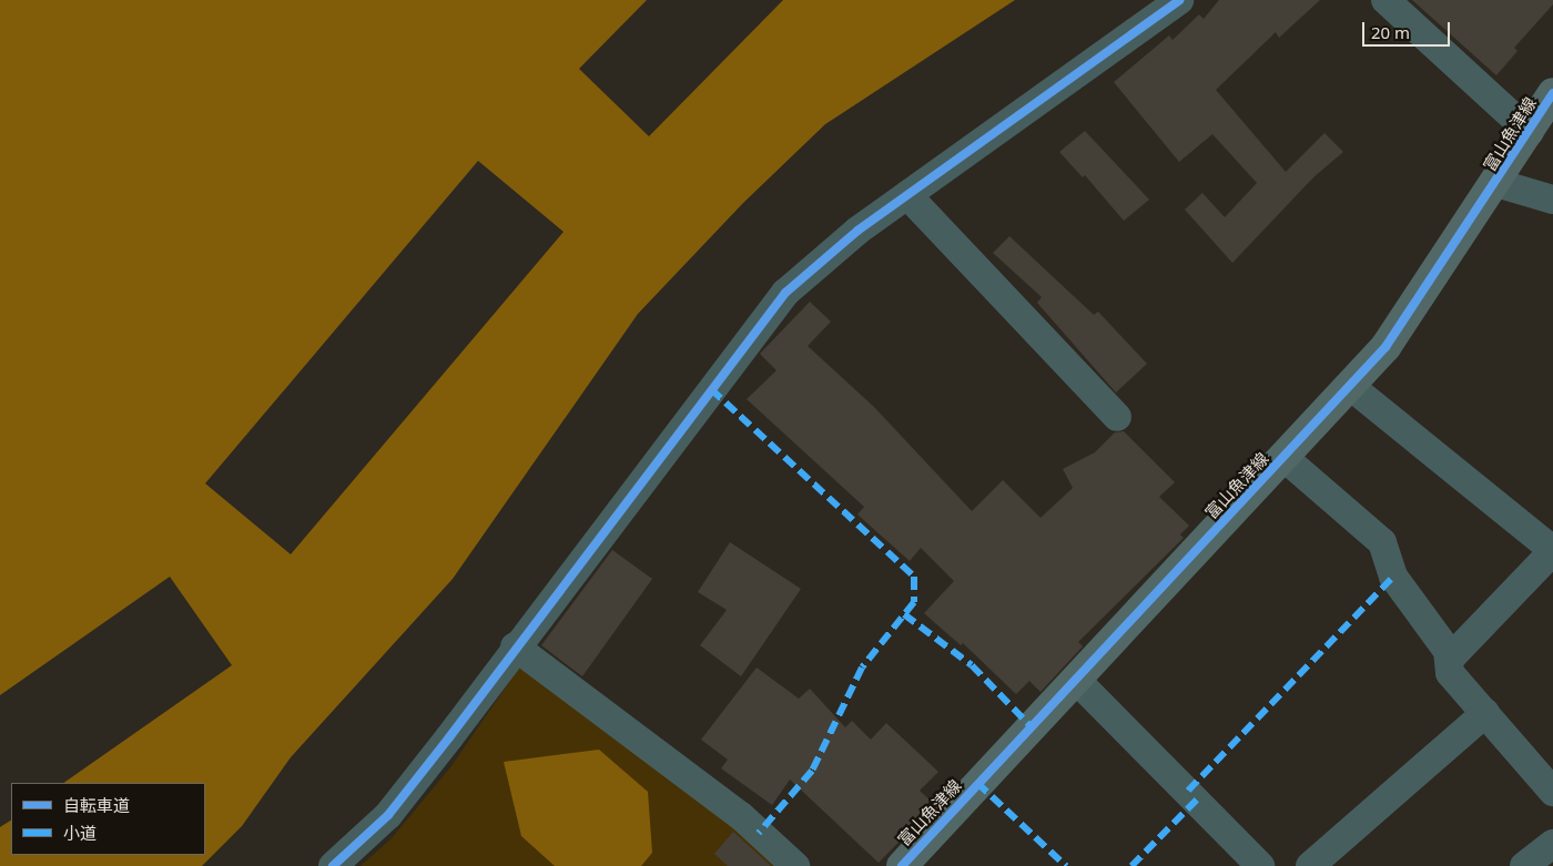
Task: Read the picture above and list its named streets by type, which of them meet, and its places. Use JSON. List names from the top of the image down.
{
  "streets": {
    "main road": ["富山魚津線"]
  },
  "legend": ["自転車道", "小道"],
  "scale_bar": "20 m"
}
